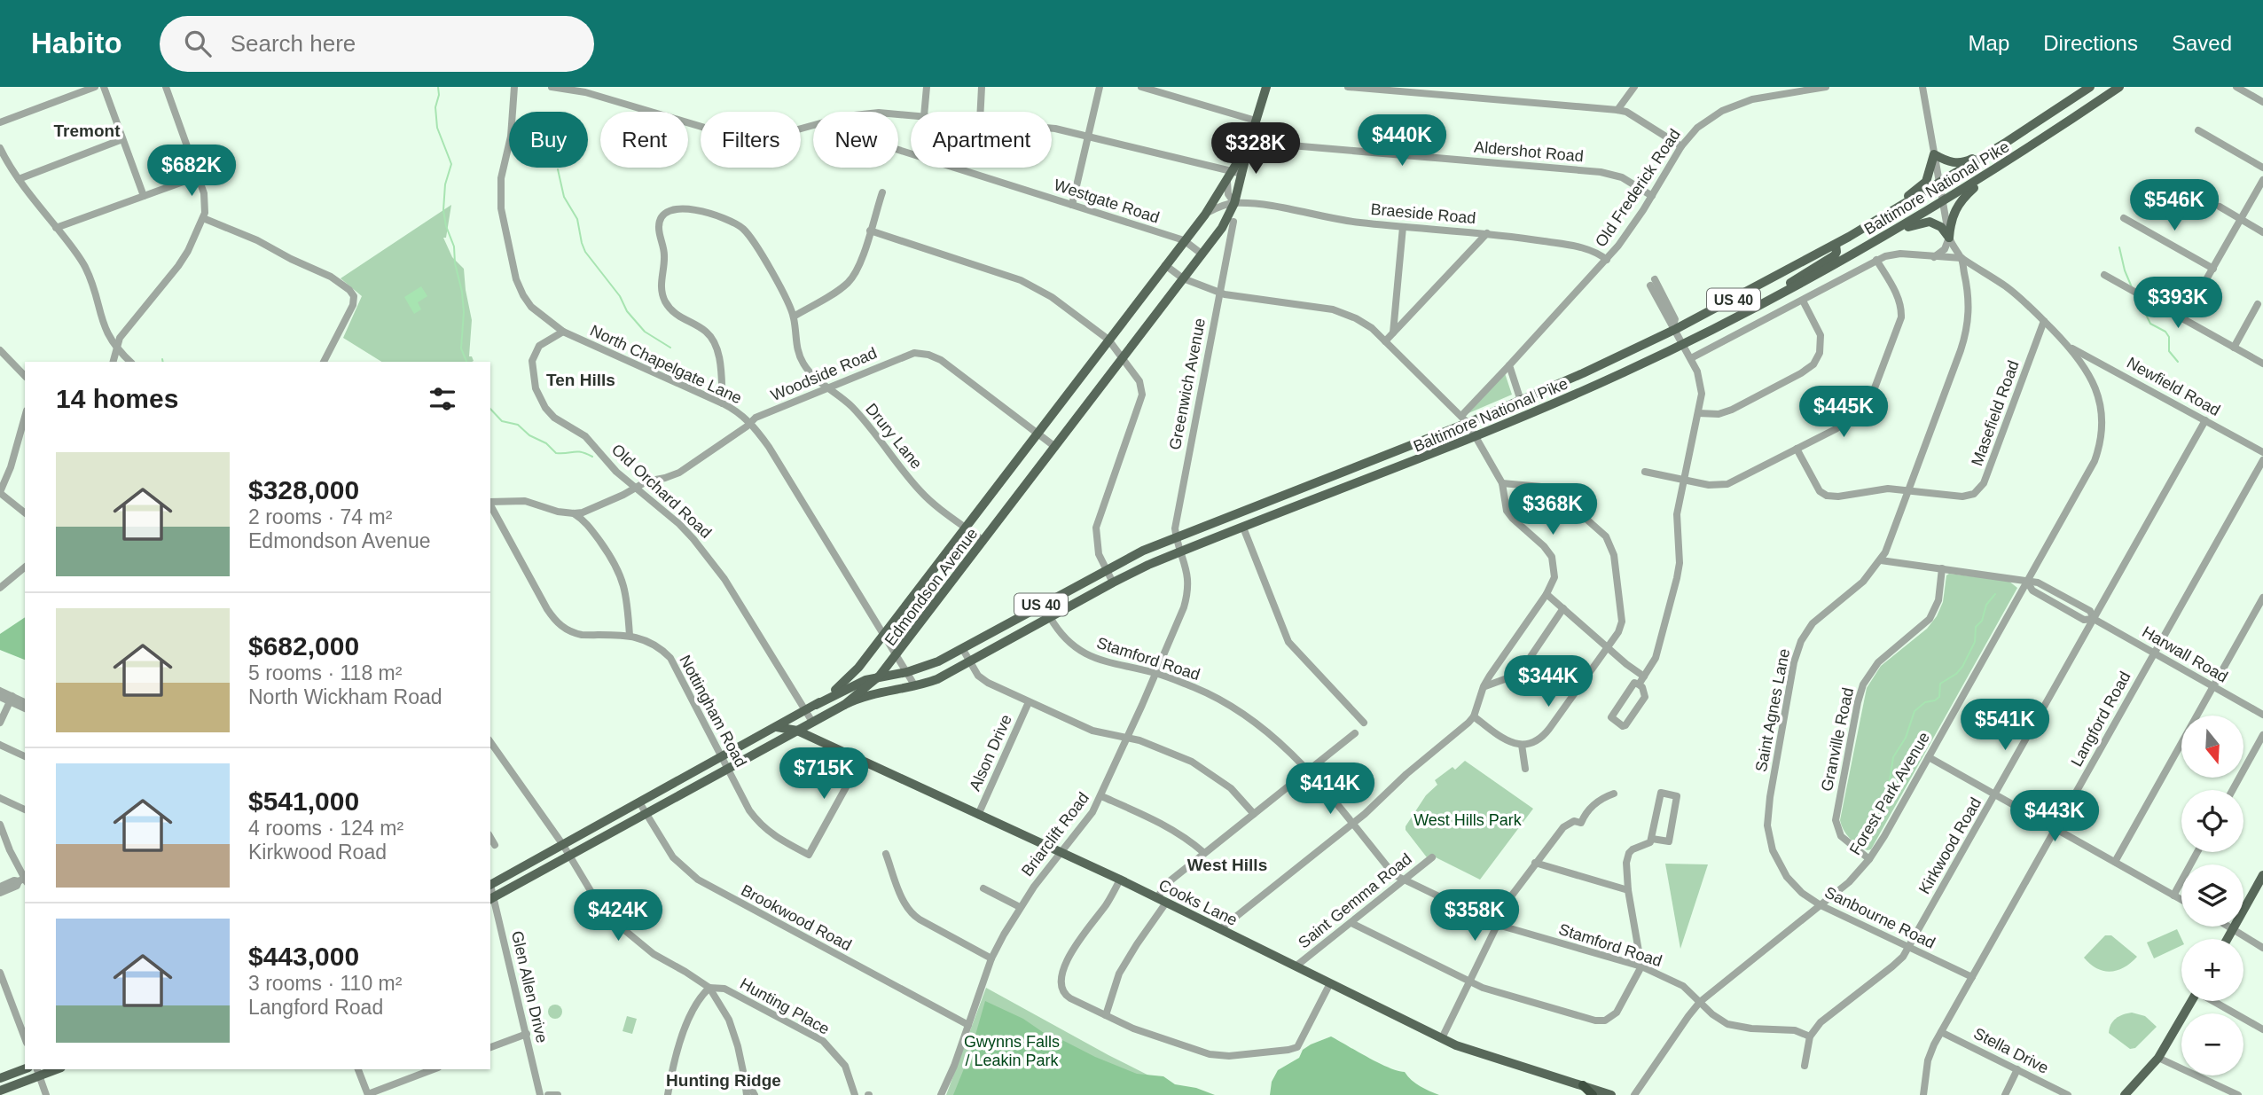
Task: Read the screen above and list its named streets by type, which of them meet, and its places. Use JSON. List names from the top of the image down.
{
  "streets": {
    "main road": [
      "Baltimore National Pike",
      "US 40",
      "Edmondson Avenue",
      "Cooks Lane"
    ],
    "street": [
      "Aldershot Road",
      "Old Frederick Road",
      "Westgate Road",
      "Braeside Road",
      "North Chapelgate Lane",
      "Woodside Road",
      "Greenwich Avenue",
      "Newfield Road",
      "Masefield Road",
      "Drury Lane",
      "Old Orchard Road",
      "Harwall Road",
      "Stamford Road",
      "Saint Agnes Lane",
      "Nottingham Road",
      "Langford Road",
      "Granville Road",
      "Alson Drive",
      "Forest Park Avenue",
      "Briarclift Road",
      "Kirkwood Road",
      "Saint Gemma Road",
      "Brookwood Road",
      "Sanbourne Road",
      "Glen Allen Drive",
      "Hunting Place",
      "Stella Drive"
    ]
  },
  "crossings": [
    ["Aldershot Road", "Old Frederick Road"],
    ["Aldershot Road", "Edmondson Avenue"],
    ["Old Frederick Road", "Baltimore National Pike"],
    ["Old Frederick Road", "Braeside Road"],
    ["Baltimore National Pike", "North Chapelgate Lane"],
    ["Baltimore National Pike", "Greenwich Avenue"],
    ["Baltimore National Pike", "Edmondson Avenue"],
    ["Baltimore National Pike", "Stamford Road"],
    ["Baltimore National Pike", "Saint Agnes Lane"],
    ["Baltimore National Pike", "Briarclift Road"],
    ["Westgate Road", "Edmondson Avenue"],
    ["Braeside Road", "Edmondson Avenue"],
    ["North Chapelgate Lane", "Woodside Road"],
    ["North Chapelgate Lane", "Drury Lane"],
    ["North Chapelgate Lane", "Old Orchard Road"],
    ["North Chapelgate Lane", "Edmondson Avenue"],
    ["Woodside Road", "Drury Lane"],
    ["Woodside Road", "Old Orchard Road"],
    ["Woodside Road", "Edmondson Avenue"],
    ["Greenwich Avenue", "Briarclift Road"],
    ["Newfield Road", "Forest Park Avenue"],
    ["Newfield Road", "Kirkwood Road"],
    ["Masefield Road", "Saint Agnes Lane"],
    ["Drury Lane", "Edmondson Avenue"],
    ["Old Orchard Road", "Edmondson Avenue"],
    ["Edmondson Avenue", "Nottingham Road"],
    ["Edmondson Avenue", "Cooks Lane"],
    ["Edmondson Avenue", "Brookwood Road"],
    ["Edmondson Avenue", "Glen Allen Drive"],
    ["Harwall Road", "Saint Agnes Lane"],
    ["Harwall Road", "Langford Road"],
    ["Harwall Road", "Granville Road"],
    ["Harwall Road", "Forest Park Avenue"],
    ["Harwall Road", "Kirkwood Road"],
    ["Stamford Road", "Forest Park Avenue"],
    ["Stamford Road", "Briarclift Road"],
    ["Stamford Road", "Kirkwood Road"],
    ["Stamford Road", "Saint Gemma Road"],
    ["Saint Agnes Lane", "Sanbourne Road"],
    ["Nottingham Road", "Cooks Lane"],
    ["Langford Road", "Sanbourne Road"],
    ["Langford Road", "Stella Drive"],
    ["Granville Road", "Forest Park Avenue"],
    ["Alson Drive", "Cooks Lane"],
    ["Forest Park Avenue", "Sanbourne Road"],
    ["Briarclift Road", "Cooks Lane"],
    ["Briarclift Road", "Brookwood Road"],
    ["Kirkwood Road", "Sanbourne Road"],
    ["Saint Gemma Road", "Cooks Lane"]
  ],
  "districts": [
    "Tremont",
    "Ten Hills",
    "West Hills",
    "Hunting Ridge"
  ],
  "parks": ["West Hills Park", "Gwynns Falls / Leakin Park"],
  "north": "bottom",
  "page": {
    "header": "Habito",
    "search": "Search here",
    "nav": ["Map", "Directions", "Saved"],
    "chip": [
      "Buy",
      "Rent",
      "Filters",
      "New",
      "Apartment"
    ],
    "price": [
      "$440K",
      "$328K",
      "$682K",
      "$546K",
      "$393K",
      "$445K",
      "$368K",
      "$344K",
      "$541K",
      "$715K",
      "$414K",
      "$443K",
      "$424K",
      "$358K"
    ],
    "heading": "14 homes",
    "list": [
      {
        "name": "$328,000",
        "note": "2 rooms · 74 m² · Edmondson Avenue"
      },
      {
        "name": "$682,000",
        "note": "5 rooms · 118 m² · North Wickham Road"
      },
      {
        "name": "$541,000",
        "note": "4 rooms · 124 m² · Kirkwood Road"
      },
      {
        "name": "$443,000",
        "note": "3 rooms · 110 m² · Langford Road"
      }
    ],
    "map_buttons": ["+", "−"]
  }
}
